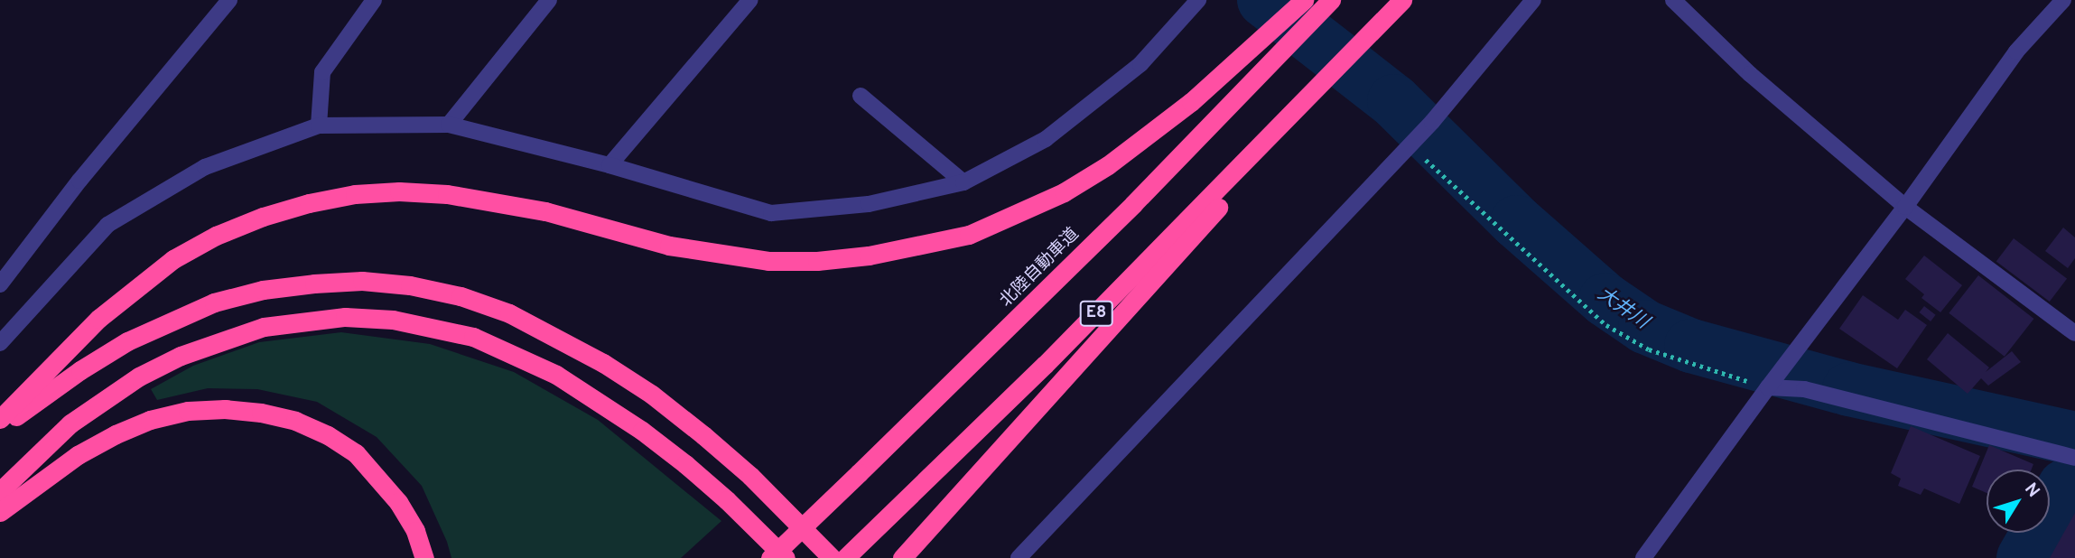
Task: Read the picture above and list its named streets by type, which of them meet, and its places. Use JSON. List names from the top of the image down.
{
  "streets": {
    "highway": ["北陸自動車道", "E8"]
  },
  "water": ["大井川"],
  "north": "top right"
}
